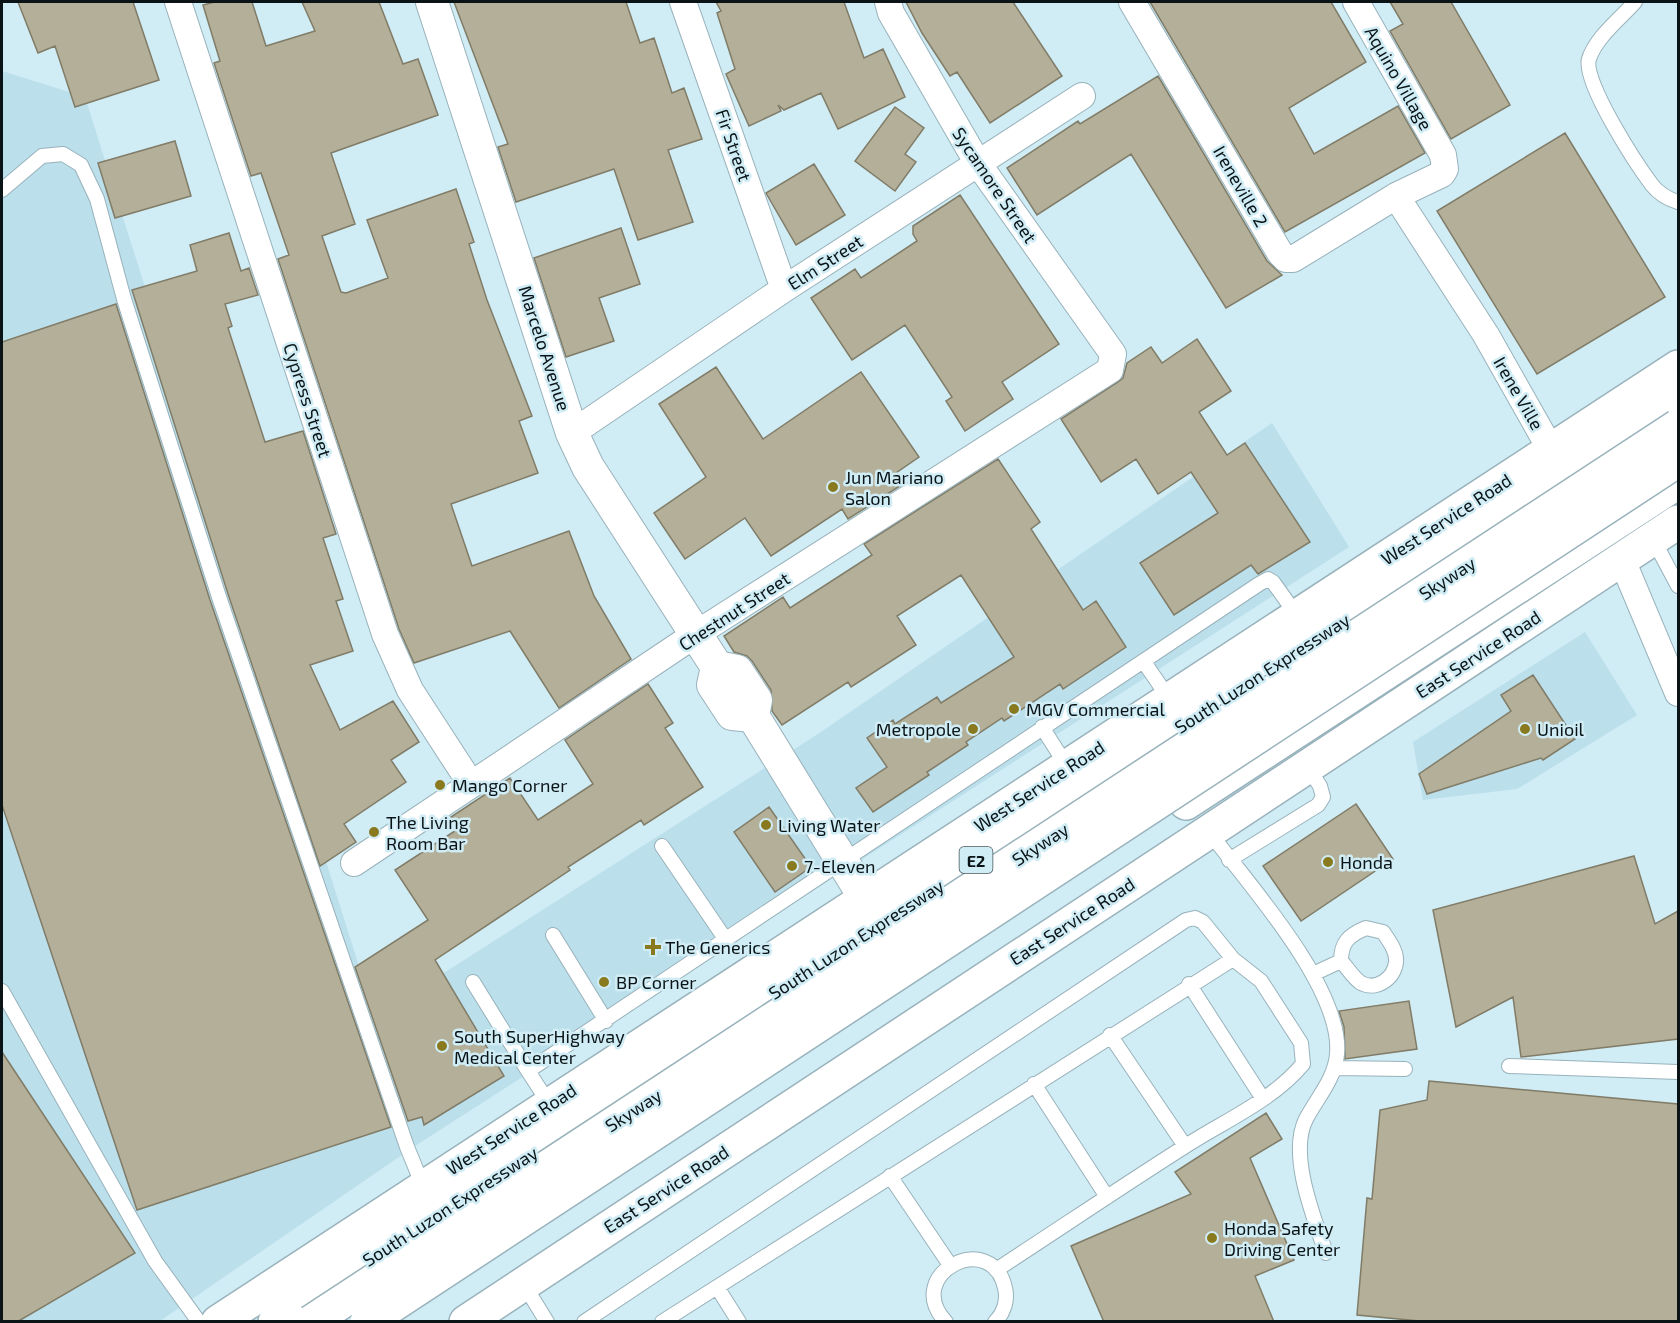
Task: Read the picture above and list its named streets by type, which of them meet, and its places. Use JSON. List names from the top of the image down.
{
  "streets": {
    "main road": [
      "West Service Road",
      "Skyway",
      "East Service Road",
      "South Luzon Expressway",
      "E2"
    ],
    "street": [
      "Aquino Village",
      "Fir Street",
      "Sycamore Street",
      "Ireneville 2",
      "Elm Street",
      "Marcelo Avenue",
      "Irene Ville",
      "Cypress Street",
      "Chestnut Street"
    ]
  },
  "crossings": [
    ["Aquino Village", "Ireneville 2"],
    ["Fir Street", "Elm Street"],
    ["Sycamore Street", "Elm Street"],
    ["Sycamore Street", "Chestnut Street"],
    ["Ireneville 2", "Irene Ville"],
    ["Elm Street", "Marcelo Avenue"],
    ["Marcelo Avenue", "West Service Road"],
    ["Marcelo Avenue", "Chestnut Street"],
    ["Marcelo Avenue", "South Luzon Expressway"],
    ["Irene Ville", "West Service Road"],
    ["Cypress Street", "Chestnut Street"],
    ["West Service Road", "South Luzon Expressway"]
  ],
  "places": {
    "other": [
      "Jun Mariano Salon",
      "MGV Commercial",
      "Metropole",
      "Unioil",
      "Mango Corner",
      "Living Water",
      "The Living Room Bar",
      "Honda",
      "7-Eleven",
      "BP Corner",
      "South SuperHighway Medical Center",
      "Honda Safety Driving Center"
    ],
    "health": ["The Generics"]
  }
}
